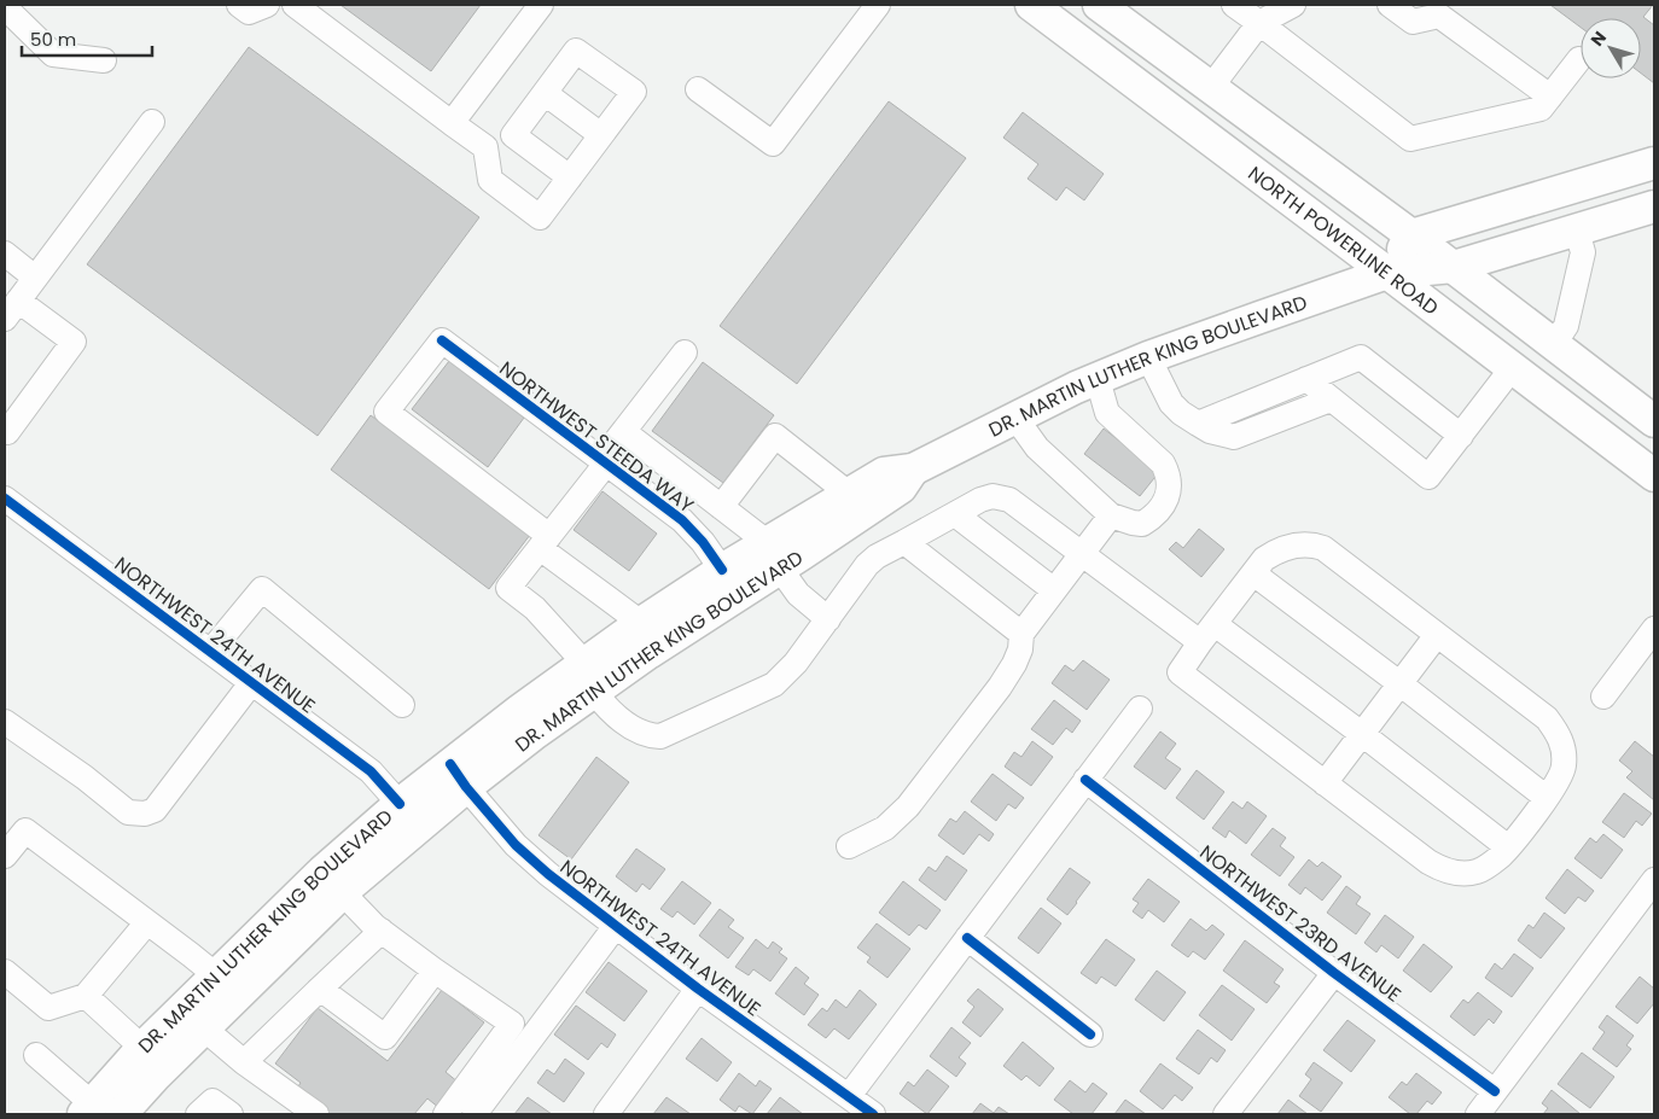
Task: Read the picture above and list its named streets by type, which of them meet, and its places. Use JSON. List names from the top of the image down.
{
  "streets": {
    "main road": ["NORTH POWERLINE ROAD", "DR. MARTIN LUTHER KING BOULEVARD"],
    "street": ["NORTHWEST STEEDA WAY", "NORTHWEST 24TH AVENUE", "NORTHWEST 23RD AVENUE"]
  },
  "crossings": [
    ["NORTH POWERLINE ROAD", "DR. MARTIN LUTHER KING BOULEVARD"],
    ["DR. MARTIN LUTHER KING BOULEVARD", "NORTHWEST STEEDA WAY"],
    ["DR. MARTIN LUTHER KING BOULEVARD", "NORTHWEST 24TH AVENUE"]
  ],
  "scale_bar": "50 m",
  "north": "top left"
}
